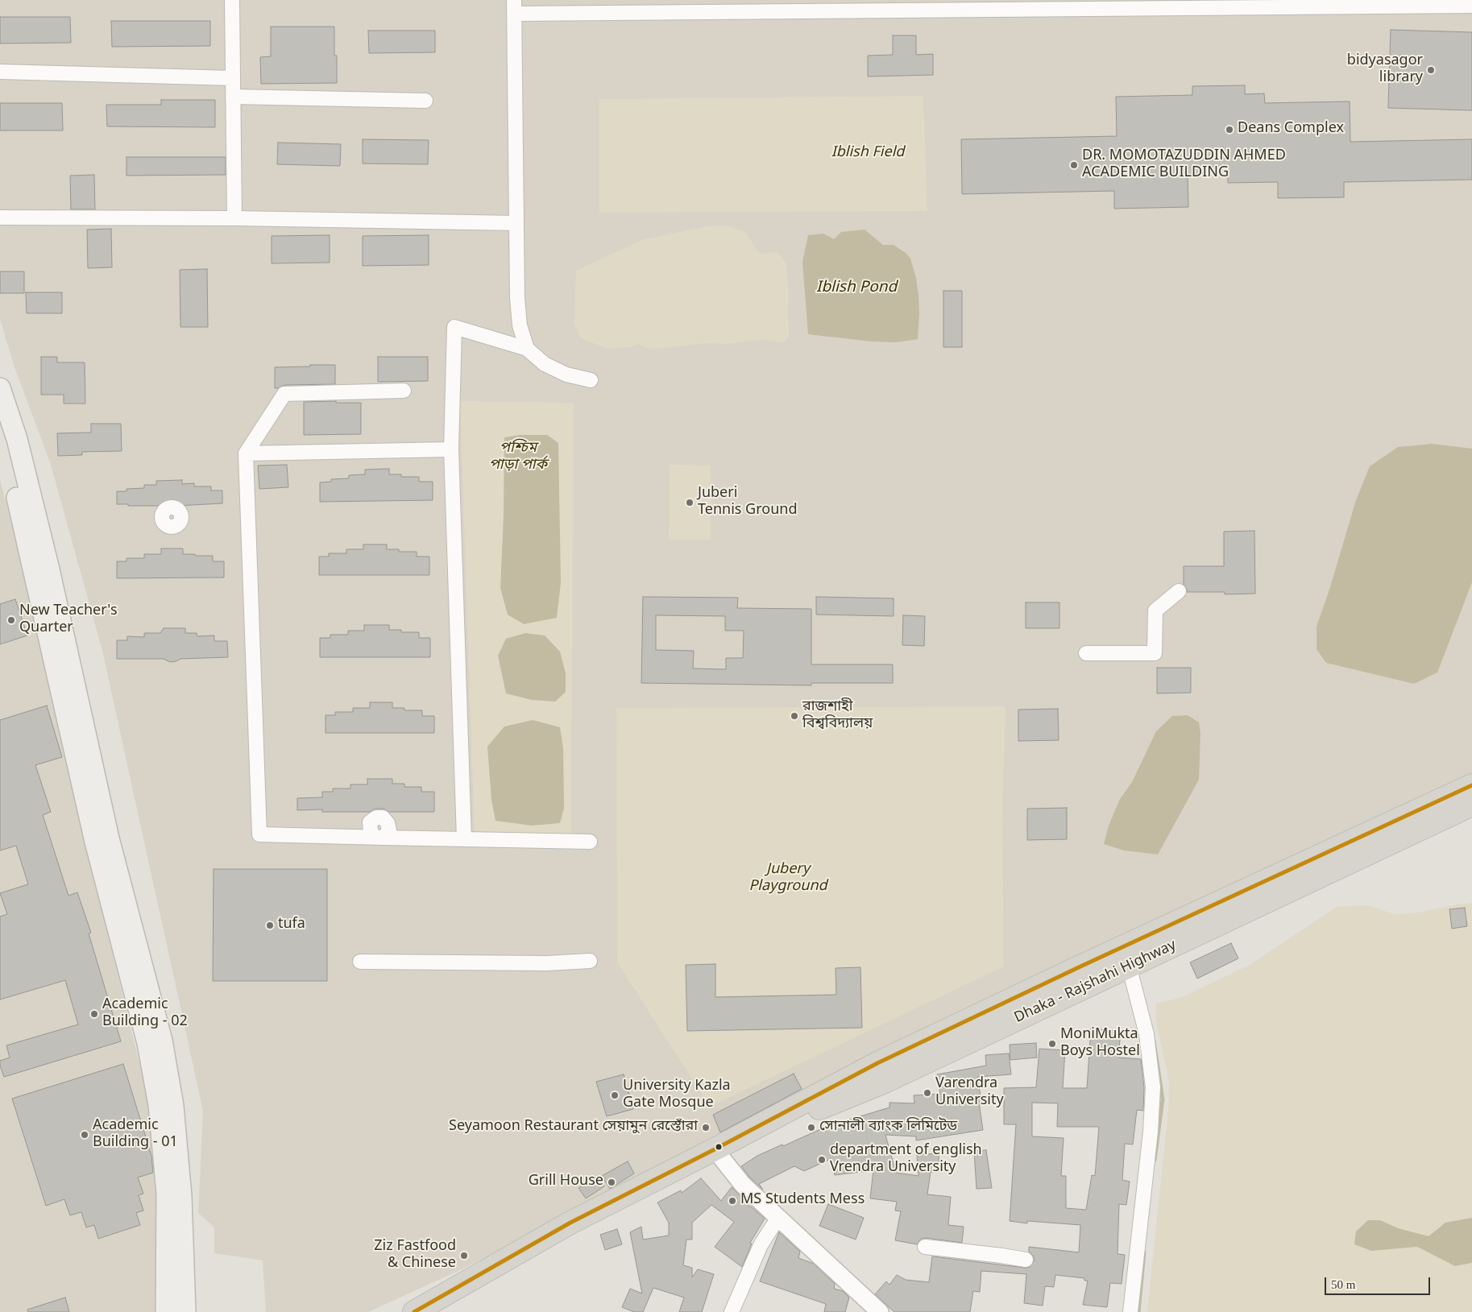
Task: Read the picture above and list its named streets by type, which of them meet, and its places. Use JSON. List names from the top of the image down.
{
  "streets": {
    "highway": ["Dhaka - Rajshahi Highway"]
  },
  "water": ["Iblish Pond"],
  "parks": ["Iblish Field", "পশ্চিম পাড়া পার্ক", "Jubery Playground"],
  "places": [
    "bidyasagor library",
    "Deans Complex",
    "DR. MOMOTAZUDDIN AHMED ACADEMIC BUILDING",
    "Juberi Tennis Ground",
    "New Teacher's Quarter",
    "রাজশাহী বিশ্ববিদ্যালয়",
    "tufa",
    "Academic Building - 02",
    "MoniMukta Boys Hostel",
    "Varendra University",
    "University Kazla Gate Mosque",
    "Seyamoon Restaurant সেয়ামুন রেস্তোঁরা",
    "সোনালী ব্যাংক লিমিটেড",
    "Academic Building - 01",
    "department of english Vrendra University",
    "Grill House",
    "MS Students Mess",
    "Ziz Fastfood & Chinese"
  ],
  "scale_bar": "50 m"
}
